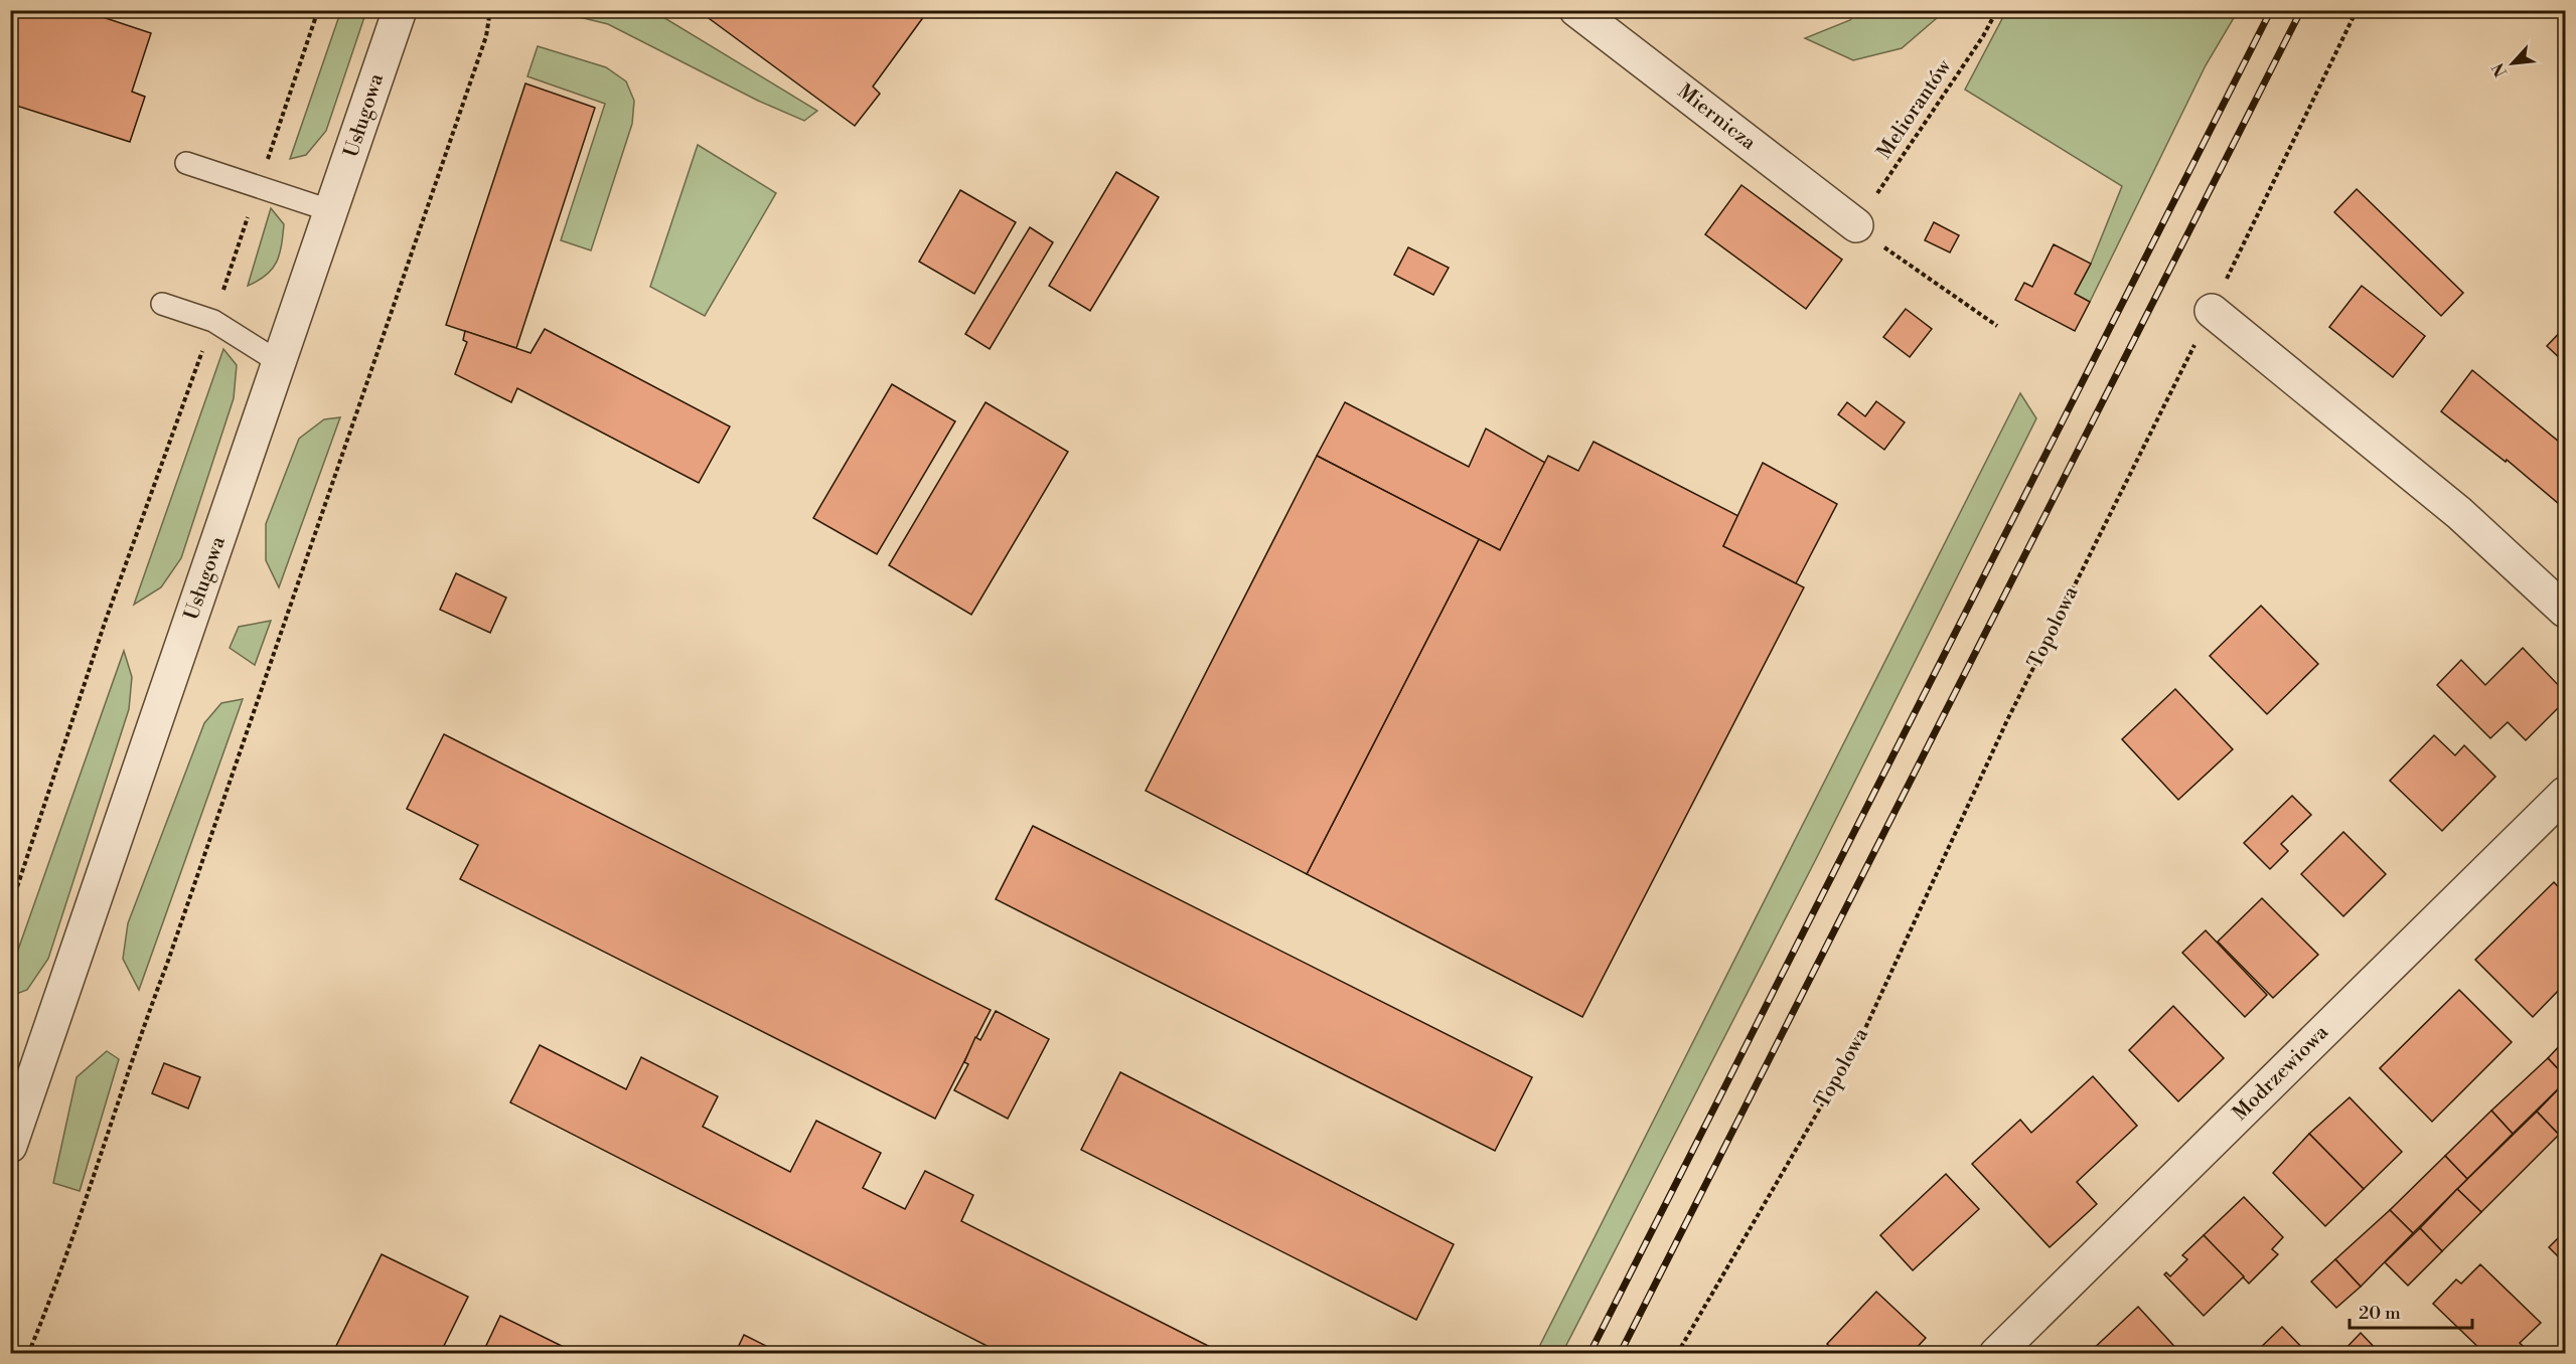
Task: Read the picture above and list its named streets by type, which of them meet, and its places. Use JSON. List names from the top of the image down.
{
  "streets": {
    "street": ["Usługowa", "Miernicza", "Modrzewiowa"],
    "path": ["Meliorantów", "Topolowa"]
  },
  "crossings": [
    ["Meliorantów", "Miernicza"]
  ],
  "scale_bar": "20 m",
  "north": "bottom left"
}
